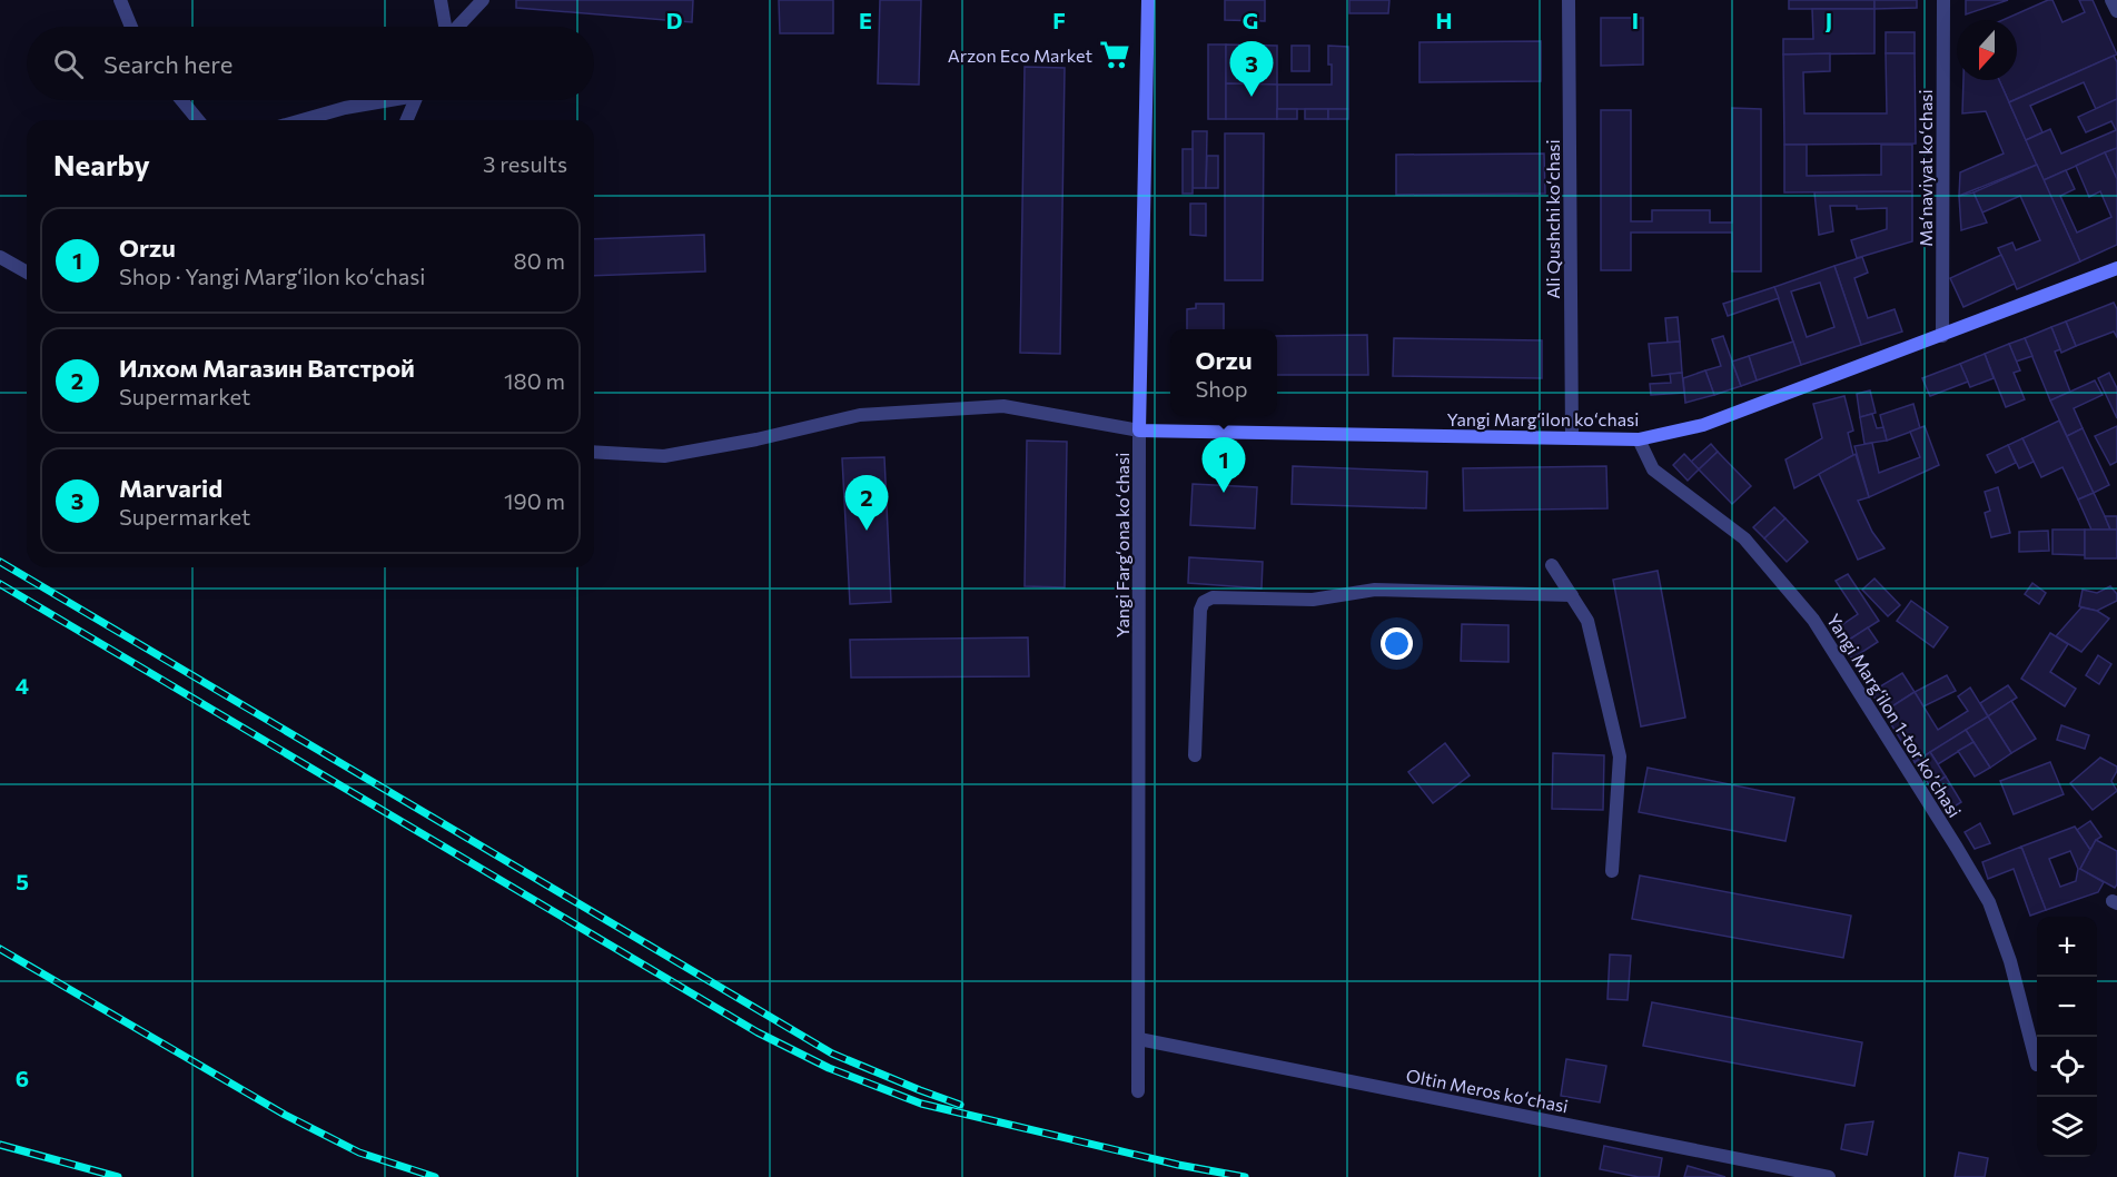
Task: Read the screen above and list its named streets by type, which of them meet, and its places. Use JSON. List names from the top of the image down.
{
  "streets": {
    "main road": ["Yangi Margʻilon koʻchasi", "Yangi Fargʻona koʻchasi"],
    "street": [
      "Maʻnaviyat koʻchasi",
      "Ali Qushchi koʻchasi",
      "Yangi Margʻilon 1-tor koʼchasi",
      "Oltin Meros koʻchasi"
    ]
  },
  "crossings": [
    ["Maʻnaviyat koʻchasi", "Yangi Margʻilon koʻchasi"],
    ["Ali Qushchi koʻchasi", "Yangi Margʻilon koʻchasi"],
    ["Yangi Margʻilon koʻchasi", "Yangi Fargʻona koʻchasi"],
    ["Yangi Margʻilon koʻchasi", "Yangi Margʻilon 1-tor koʼchasi"],
    ["Yangi Fargʻona koʻchasi", "Oltin Meros koʻchasi"]
  ],
  "places": {
    "supermarket": ["Arzon Eco Market"]
  },
  "north": "bottom",
  "page": {
    "search": "Search here",
    "pins": ["3", "1", "2"],
    "heading": ["Nearby", "3 results"],
    "list": [
      {
        "mark": "1",
        "name": "Orzu",
        "note": "Shop · Yangi Margʻilon koʻchasi",
        "value": "80 m"
      },
      {
        "mark": "2",
        "name": "Илхом Магазин Ватстрой",
        "note": "Supermarket",
        "value": "180 m"
      },
      {
        "mark": "3",
        "name": "Marvarid",
        "note": "Supermarket",
        "value": "190 m"
      }
    ],
    "popup": ["Orzu", "Shop"],
    "map_buttons": ["+", "−"]
  },
  "grid": {
    "columns": [
      "D",
      "E",
      "F",
      "G",
      "H",
      "I",
      "J"
    ],
    "rows": ["4", "5", "6"]
  }
}
